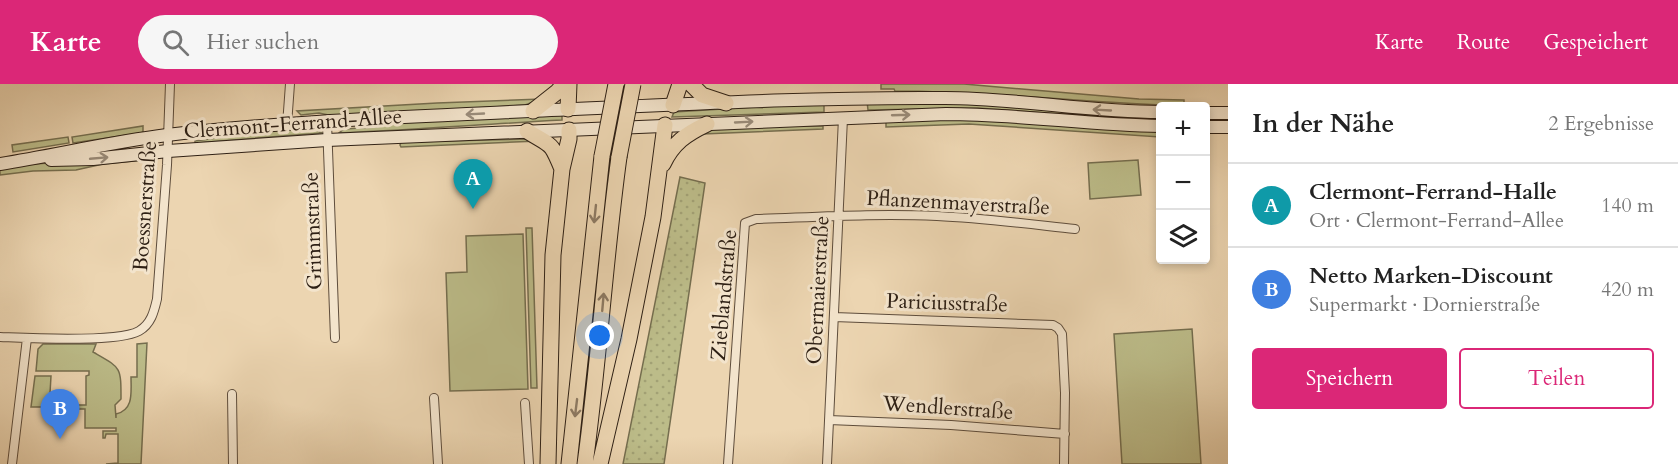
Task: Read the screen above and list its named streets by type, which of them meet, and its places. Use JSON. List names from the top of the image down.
{
  "streets": {
    "street": [
      "Clermont-Ferrand-Allee",
      "Pflanzenmayerstraße",
      "Boessnerstraße",
      "Grimmstraße",
      "Obermaierstraße",
      "Zieblandstraße",
      "Pariciusstraße",
      "Wendlerstraße"
    ]
  },
  "crossings": [
    ["Clermont-Ferrand-Allee", "Boessnerstraße"],
    ["Clermont-Ferrand-Allee", "Grimmstraße"],
    ["Clermont-Ferrand-Allee", "Obermaierstraße"],
    ["Pflanzenmayerstraße", "Obermaierstraße"],
    ["Pflanzenmayerstraße", "Zieblandstraße"],
    ["Obermaierstraße", "Zieblandstraße"],
    ["Obermaierstraße", "Pariciusstraße"],
    ["Obermaierstraße", "Wendlerstraße"],
    ["Pariciusstraße", "Wendlerstraße"]
  ],
  "page": {
    "header": "Karte",
    "search": "Hier suchen",
    "nav": ["Karte", "Route", "Gespeichert"],
    "heading": ["In der Nähe", "2 Ergebnisse"],
    "map_buttons": ["+", "−"],
    "pins": ["A", "B"],
    "list": [
      {
        "mark": "A",
        "name": "Clermont-Ferrand-Halle",
        "note": "Ort · Clermont-Ferrand-Allee",
        "value": "140 m"
      },
      {
        "mark": "B",
        "name": "Netto Marken-Discount",
        "note": "Supermarkt · Dornierstraße",
        "value": "420 m"
      }
    ],
    "buttons": ["Speichern", "Teilen"]
  }
}
